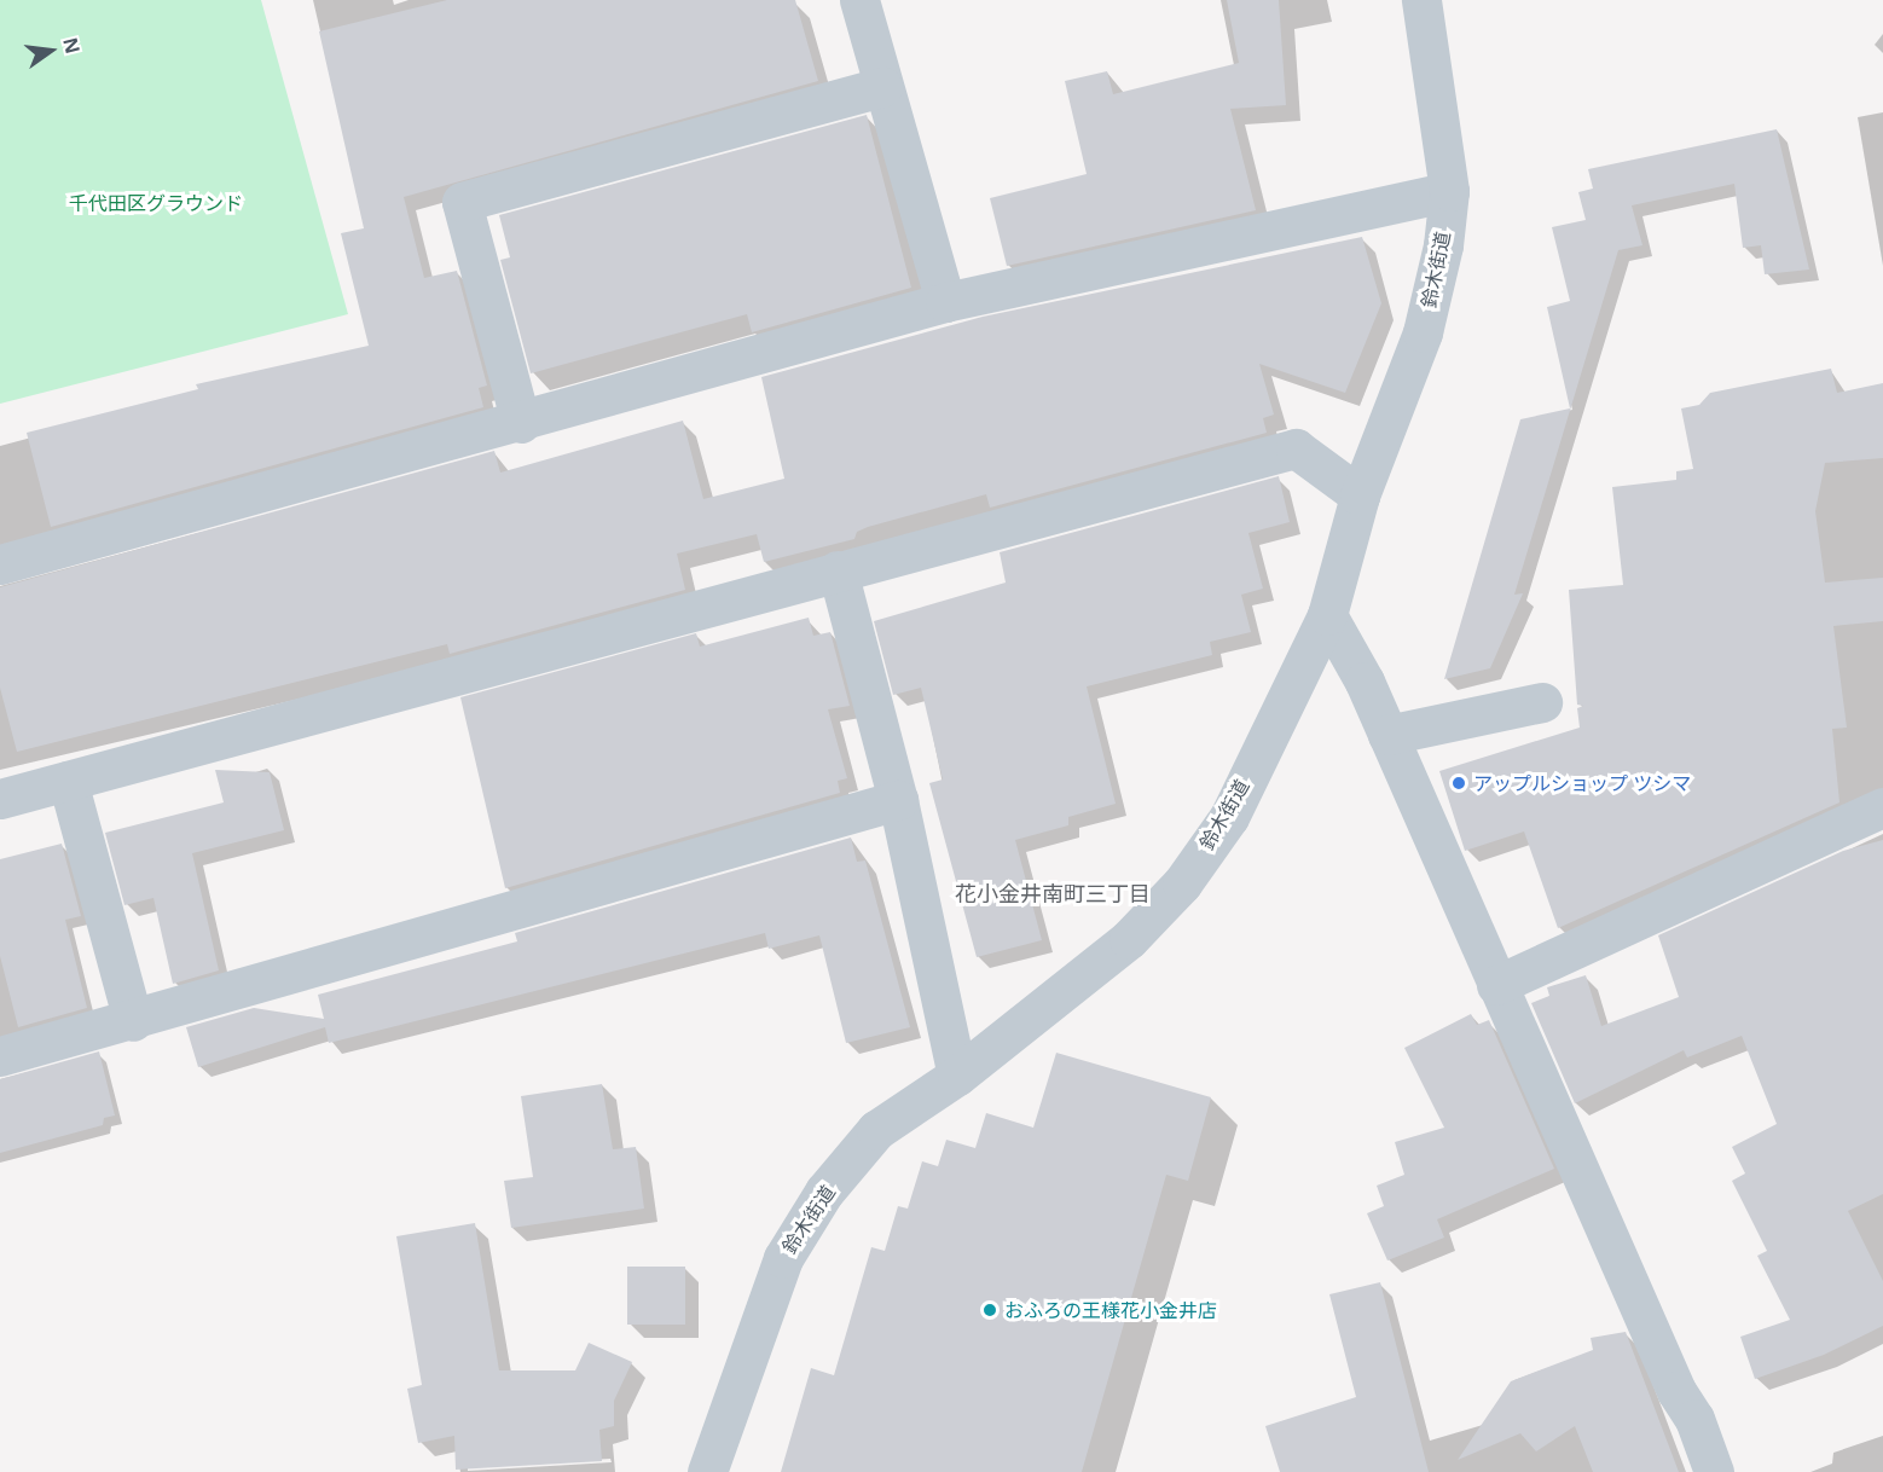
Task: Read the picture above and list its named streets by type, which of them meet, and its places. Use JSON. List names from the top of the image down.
{
  "streets": {
    "street": ["鈴木街道"]
  },
  "districts": ["花小金井南町三丁目"],
  "parks": ["千代田区グラウンド"],
  "places": ["アップルショップ ツシマ", "おふろの王様花小金井店"],
  "north": "right"
}
